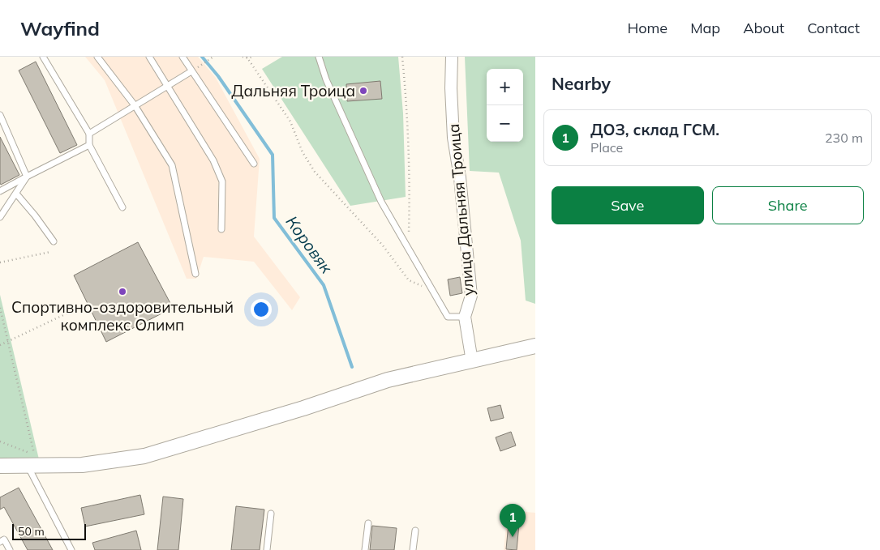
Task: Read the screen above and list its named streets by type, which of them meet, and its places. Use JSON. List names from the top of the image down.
{
  "streets": {
    "street": ["улица Дальняя Троица"]
  },
  "water": ["Коровяк"],
  "places": ["Дальняя Троица", "Спортивно-оздоровительный комплекс Олимп"],
  "scale_bar": "50 m",
  "page": {
    "header": "Wayfind",
    "nav": [
      "Home",
      "Map",
      "About",
      "Contact"
    ],
    "heading": "Nearby",
    "map_buttons": ["+", "−"],
    "list": [
      {
        "mark": "1",
        "name": "ДОЗ, склад ГСМ.",
        "note": "Place",
        "value": "230 m"
      }
    ],
    "buttons": ["Save", "Share"],
    "pins": "1",
    "scale": "50 m"
  }
}
